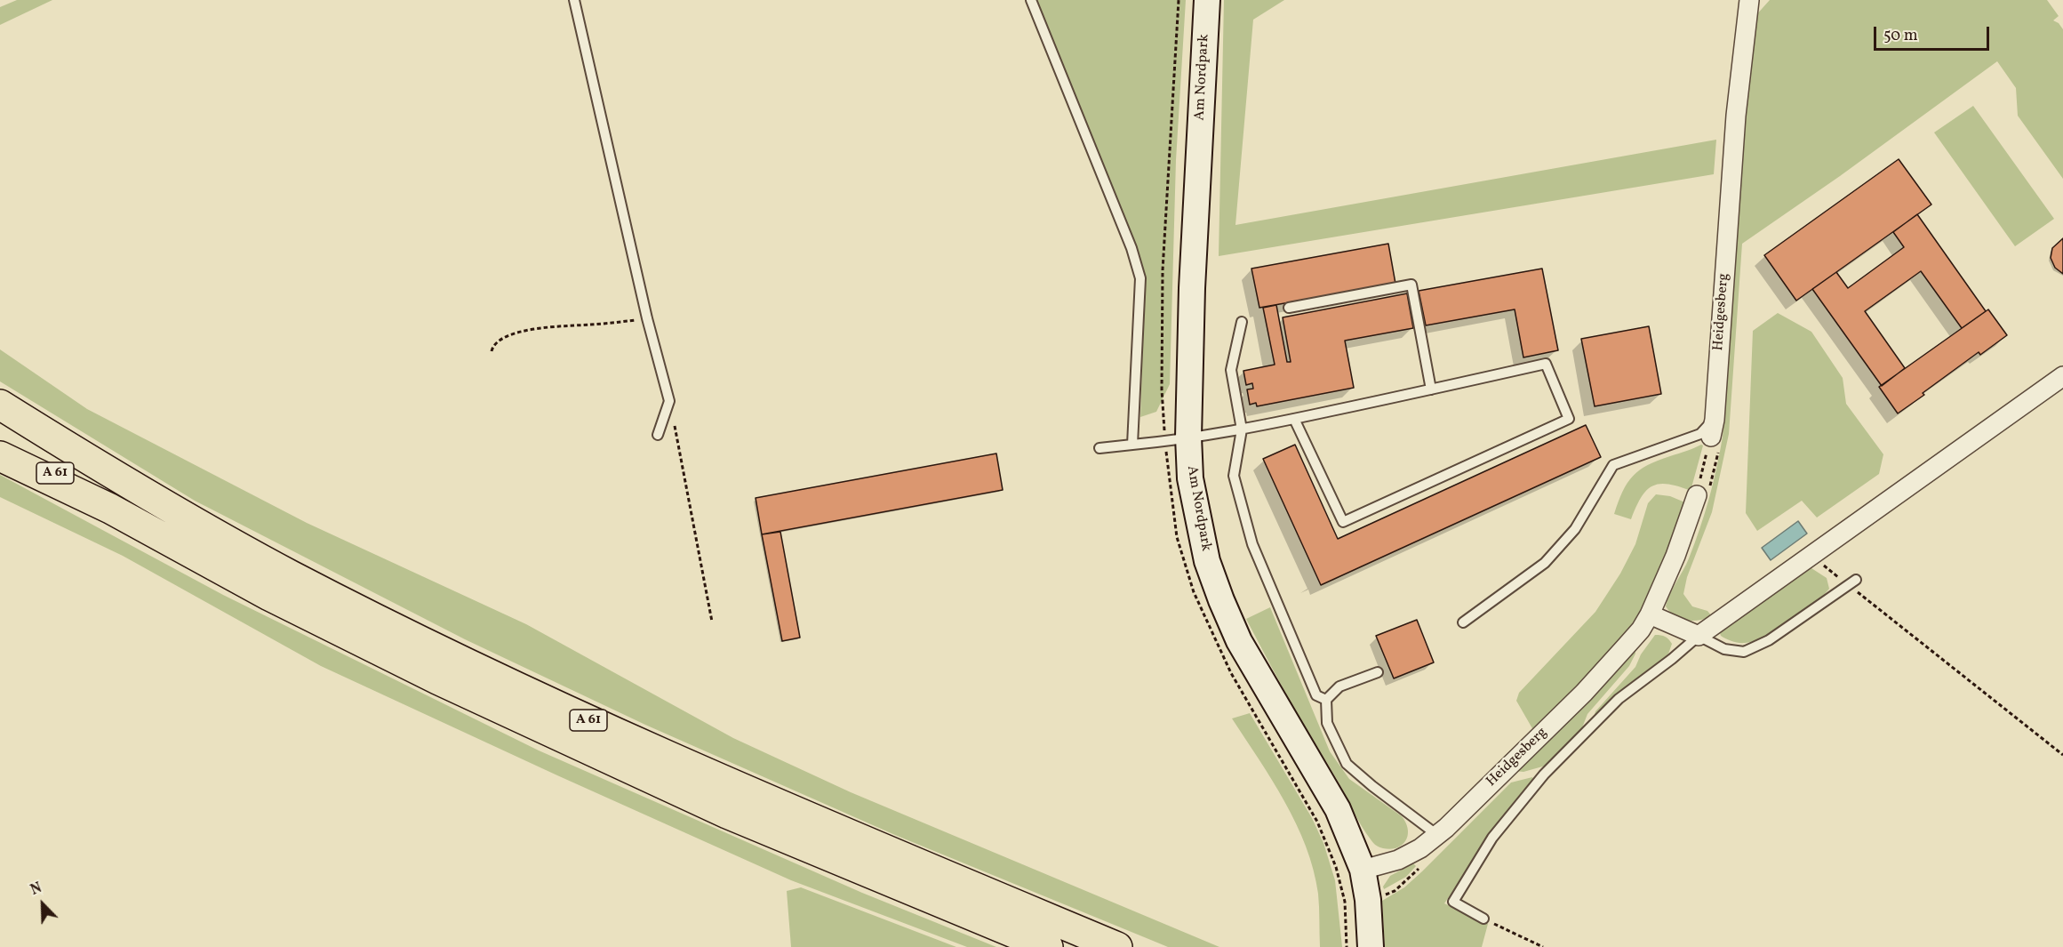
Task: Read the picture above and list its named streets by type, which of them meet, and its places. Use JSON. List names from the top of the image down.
{
  "streets": {
    "highway": ["A 61"],
    "street": ["Am Nordpark", "Heidgesberg"]
  },
  "crossings": [
    ["Am Nordpark", "Heidgesberg"]
  ],
  "scale_bar": "50 m",
  "north": "top left"
}
